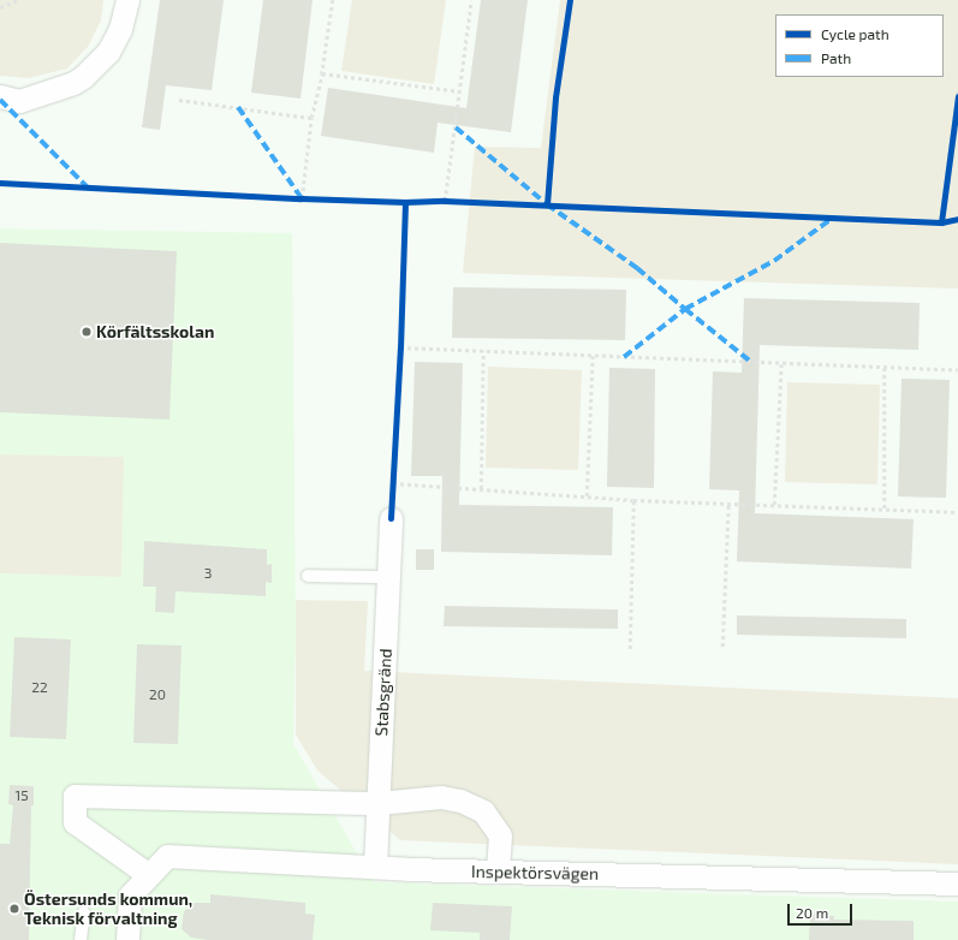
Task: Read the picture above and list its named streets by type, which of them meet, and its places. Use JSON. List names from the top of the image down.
{
  "streets": {
    "street": ["Stabsgränd", "Inspektörsvägen"]
  },
  "crossings": [
    ["Stabsgränd", "Inspektörsvägen"]
  ],
  "places": ["Körfältsskolan", "Östersunds kommun, Teknisk förvaltning"],
  "house_numbers": [
    "3",
    "22",
    "20",
    "15"
  ],
  "legend": ["Cycle path", "Path"],
  "scale_bar": "20 m"
}
